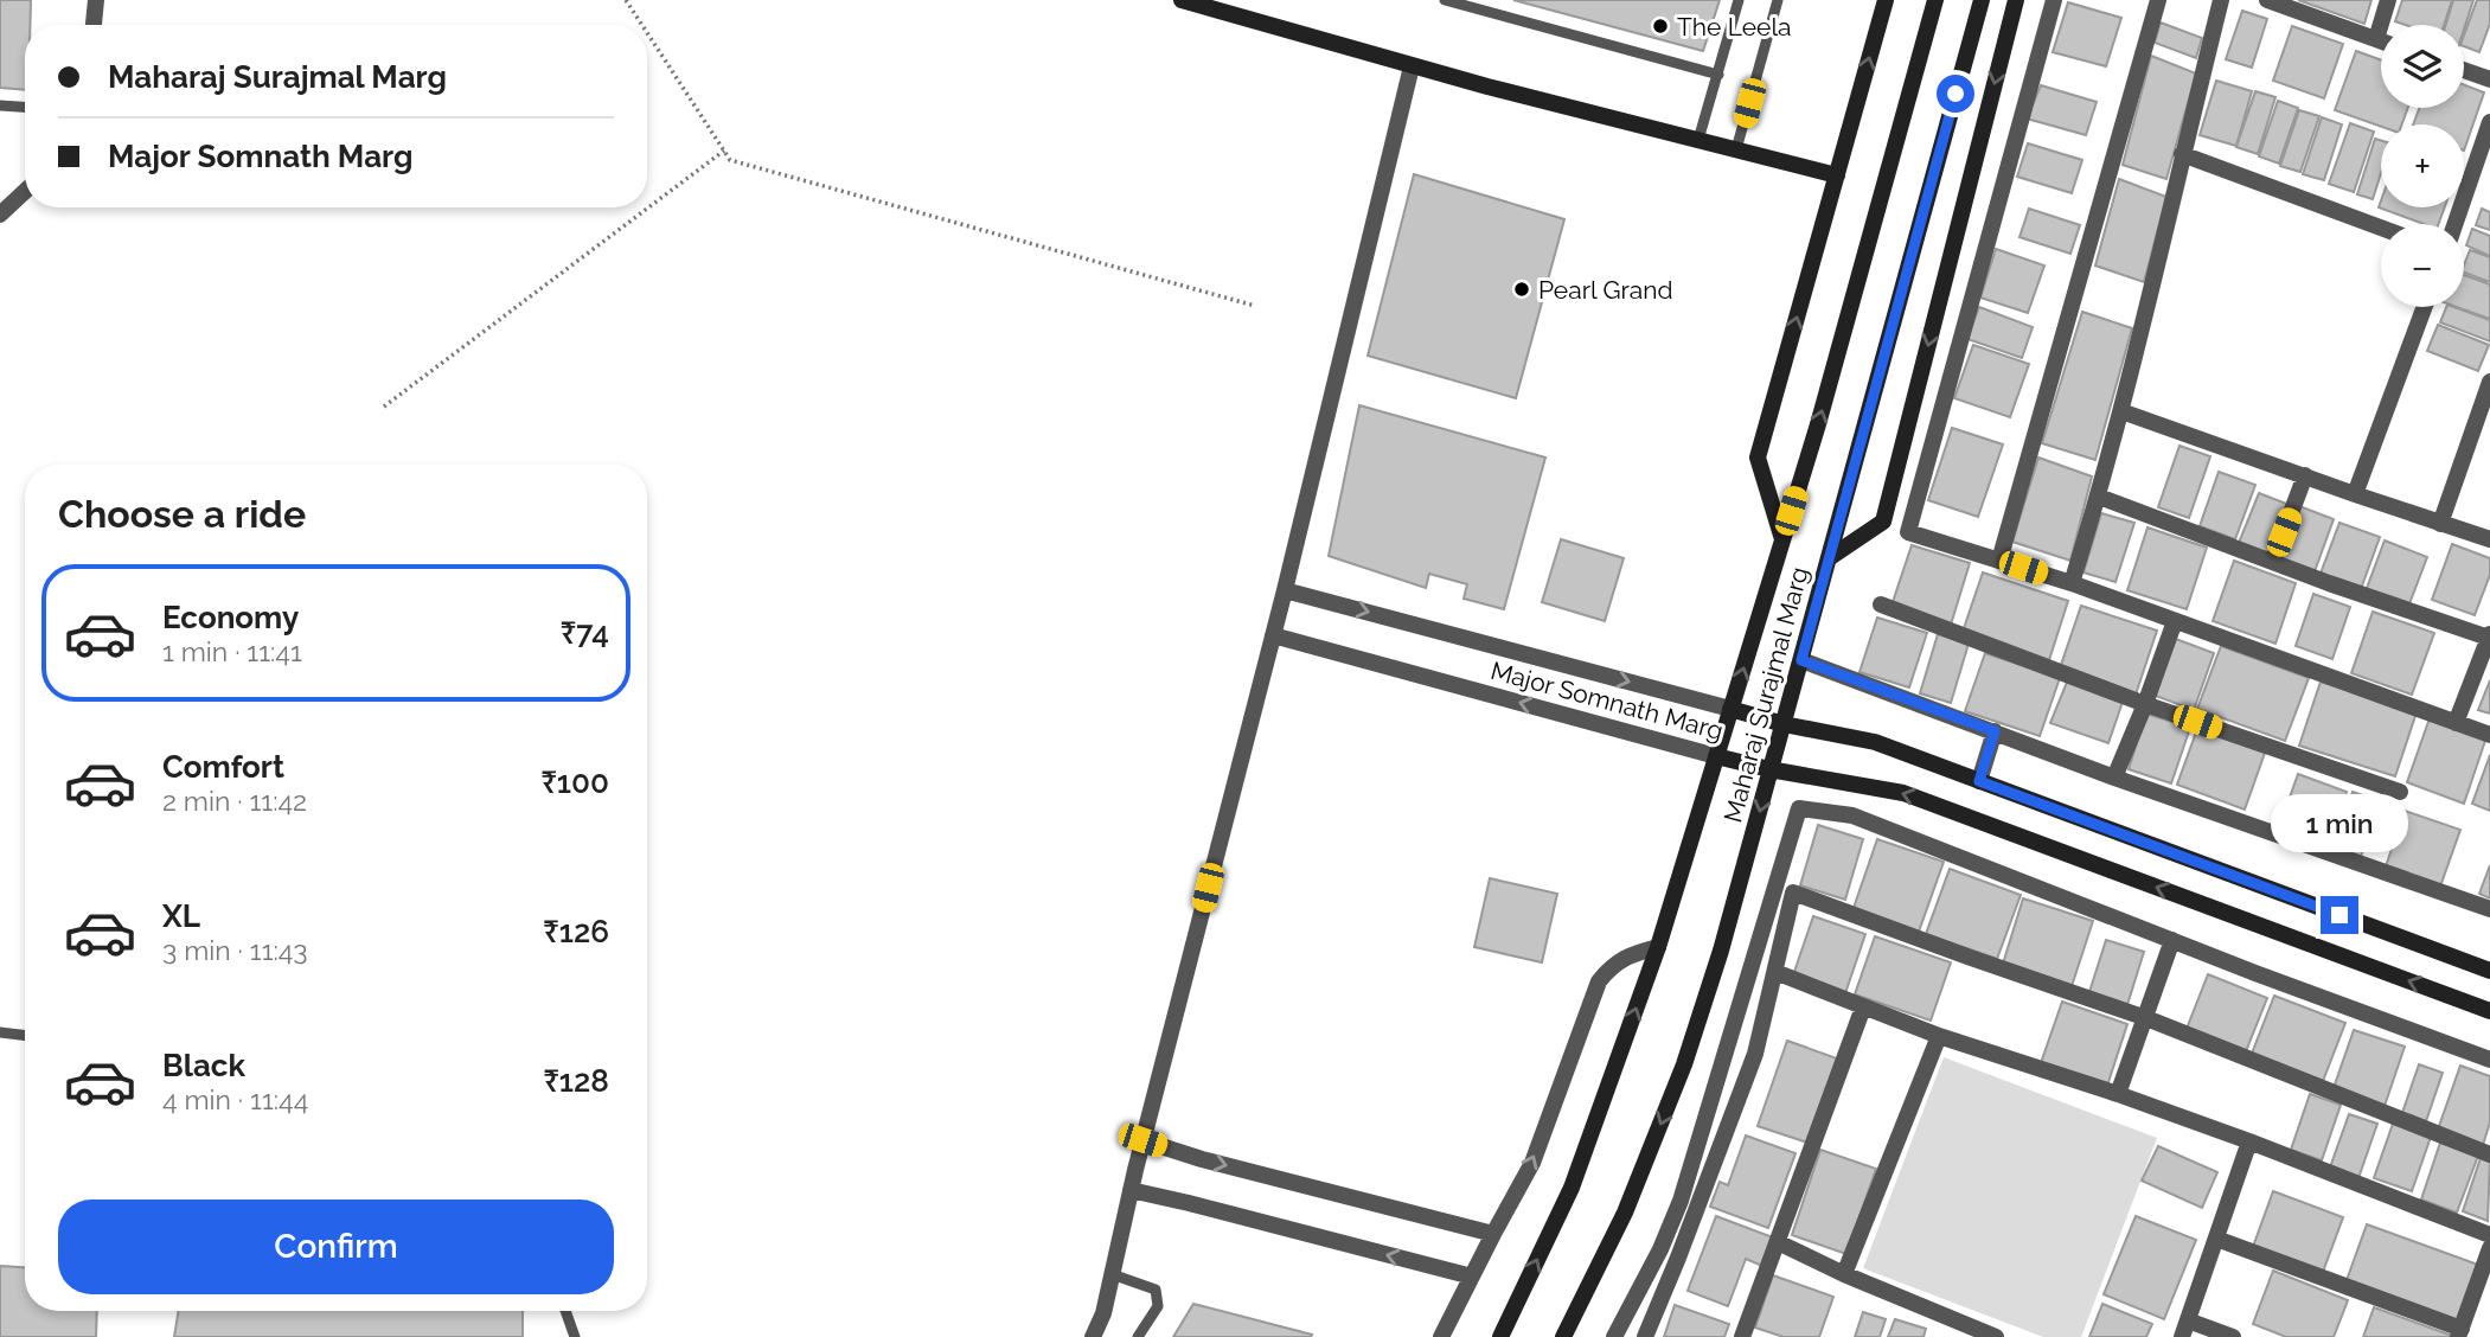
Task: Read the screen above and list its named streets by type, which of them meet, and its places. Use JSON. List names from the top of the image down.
{
  "streets": {
    "main road": ["Maharaj Surajmal Marg", "Major Somnath Marg"]
  },
  "crossings": [
    ["Maharaj Surajmal Marg", "Major Somnath Marg"]
  ],
  "places": ["The Leela", "Pearl Grand"],
  "page": {
    "map_buttons": ["+", "−"],
    "banner": ["Maharaj Surajmal Marg", "Major Somnath Marg"],
    "heading": "Choose a ride",
    "list": [
      {
        "name": "Economy",
        "note": "1 min · 11:41",
        "value": "₹74"
      },
      {
        "name": "Comfort",
        "note": "2 min · 11:42",
        "value": "₹100"
      },
      {
        "name": "XL",
        "note": "3 min · 11:43",
        "value": "₹126"
      },
      {
        "name": "Black",
        "note": "4 min · 11:44",
        "value": "₹128"
      }
    ],
    "bubble": "1 min",
    "buttons": "Confirm"
  }
}
